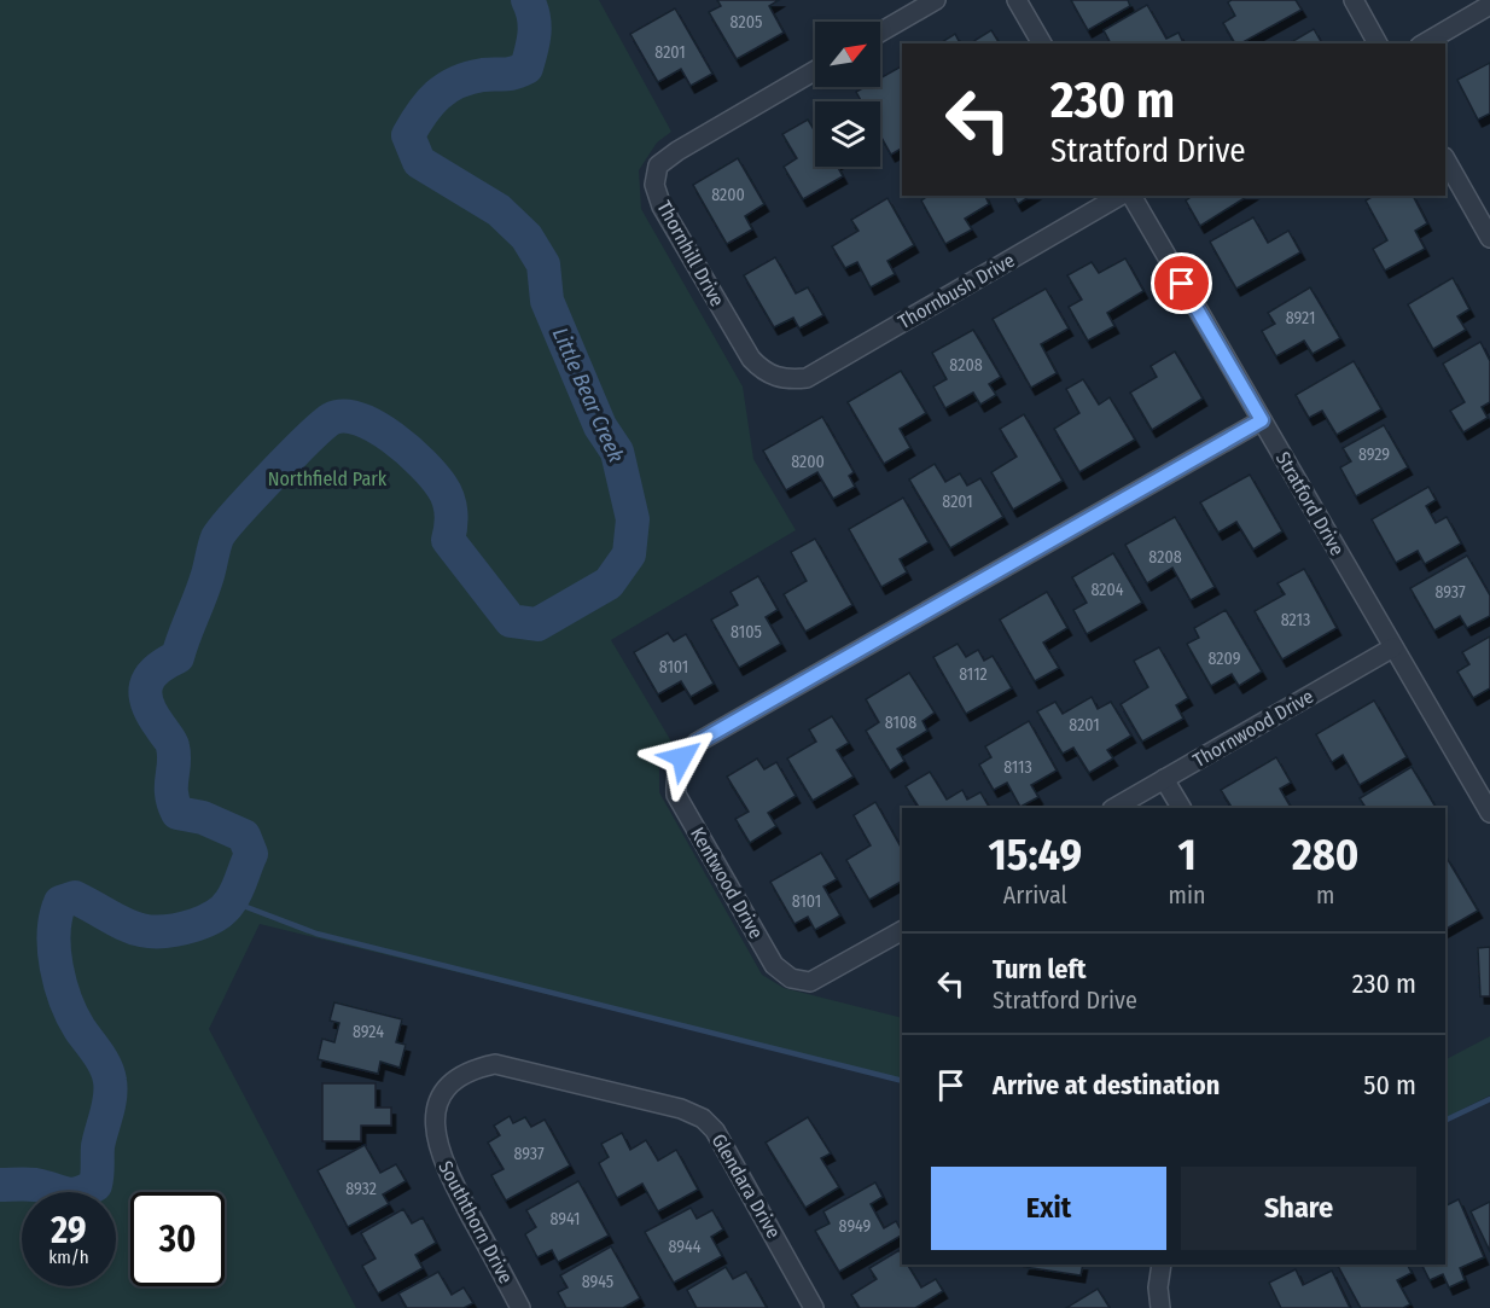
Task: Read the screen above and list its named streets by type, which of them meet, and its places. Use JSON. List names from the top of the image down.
{
  "streets": {
    "street": [
      "Thornhill Drive",
      "Thornbush Drive",
      "Stratford Drive",
      "Thornwood Drive",
      "Kentwood Drive",
      "Glendara Drive",
      "Souththorn Drive"
    ]
  },
  "crossings": [
    ["Thornhill Drive", "Thornbush Drive"],
    ["Stratford Drive", "Thornwood Drive"],
    ["Stratford Drive", "Kentwood Drive"],
    ["Glendara Drive", "Souththorn Drive"]
  ],
  "water": ["Little Bear Creek"],
  "parks": ["Northfield Park"],
  "house_numbers": [
    "8205",
    "8201",
    "8200",
    "8921",
    "8208",
    "8929",
    "8200",
    "8201",
    "8208",
    "8204",
    "8937",
    "8213",
    "8105",
    "8209",
    "8101",
    "8112",
    "8108",
    "8201",
    "8113",
    "8101",
    "8924",
    "8937",
    "8932",
    "8941",
    "8949",
    "8944",
    "8945"
  ],
  "north": "top right",
  "page": {
    "turn": ["230 m", "Stratford Drive"],
    "eta": [
      "15:49",
      "Arrival",
      "1",
      "min",
      "280",
      "m"
    ],
    "list": [
      {
        "name": "Turn left",
        "note": "Stratford Drive",
        "value": "230 m"
      },
      {
        "name": "Arrive at destination",
        "value": "50 m"
      }
    ],
    "buttons": ["Exit", "Share"],
    "speed": "29 km/h",
    "limit": "30"
  }
}
